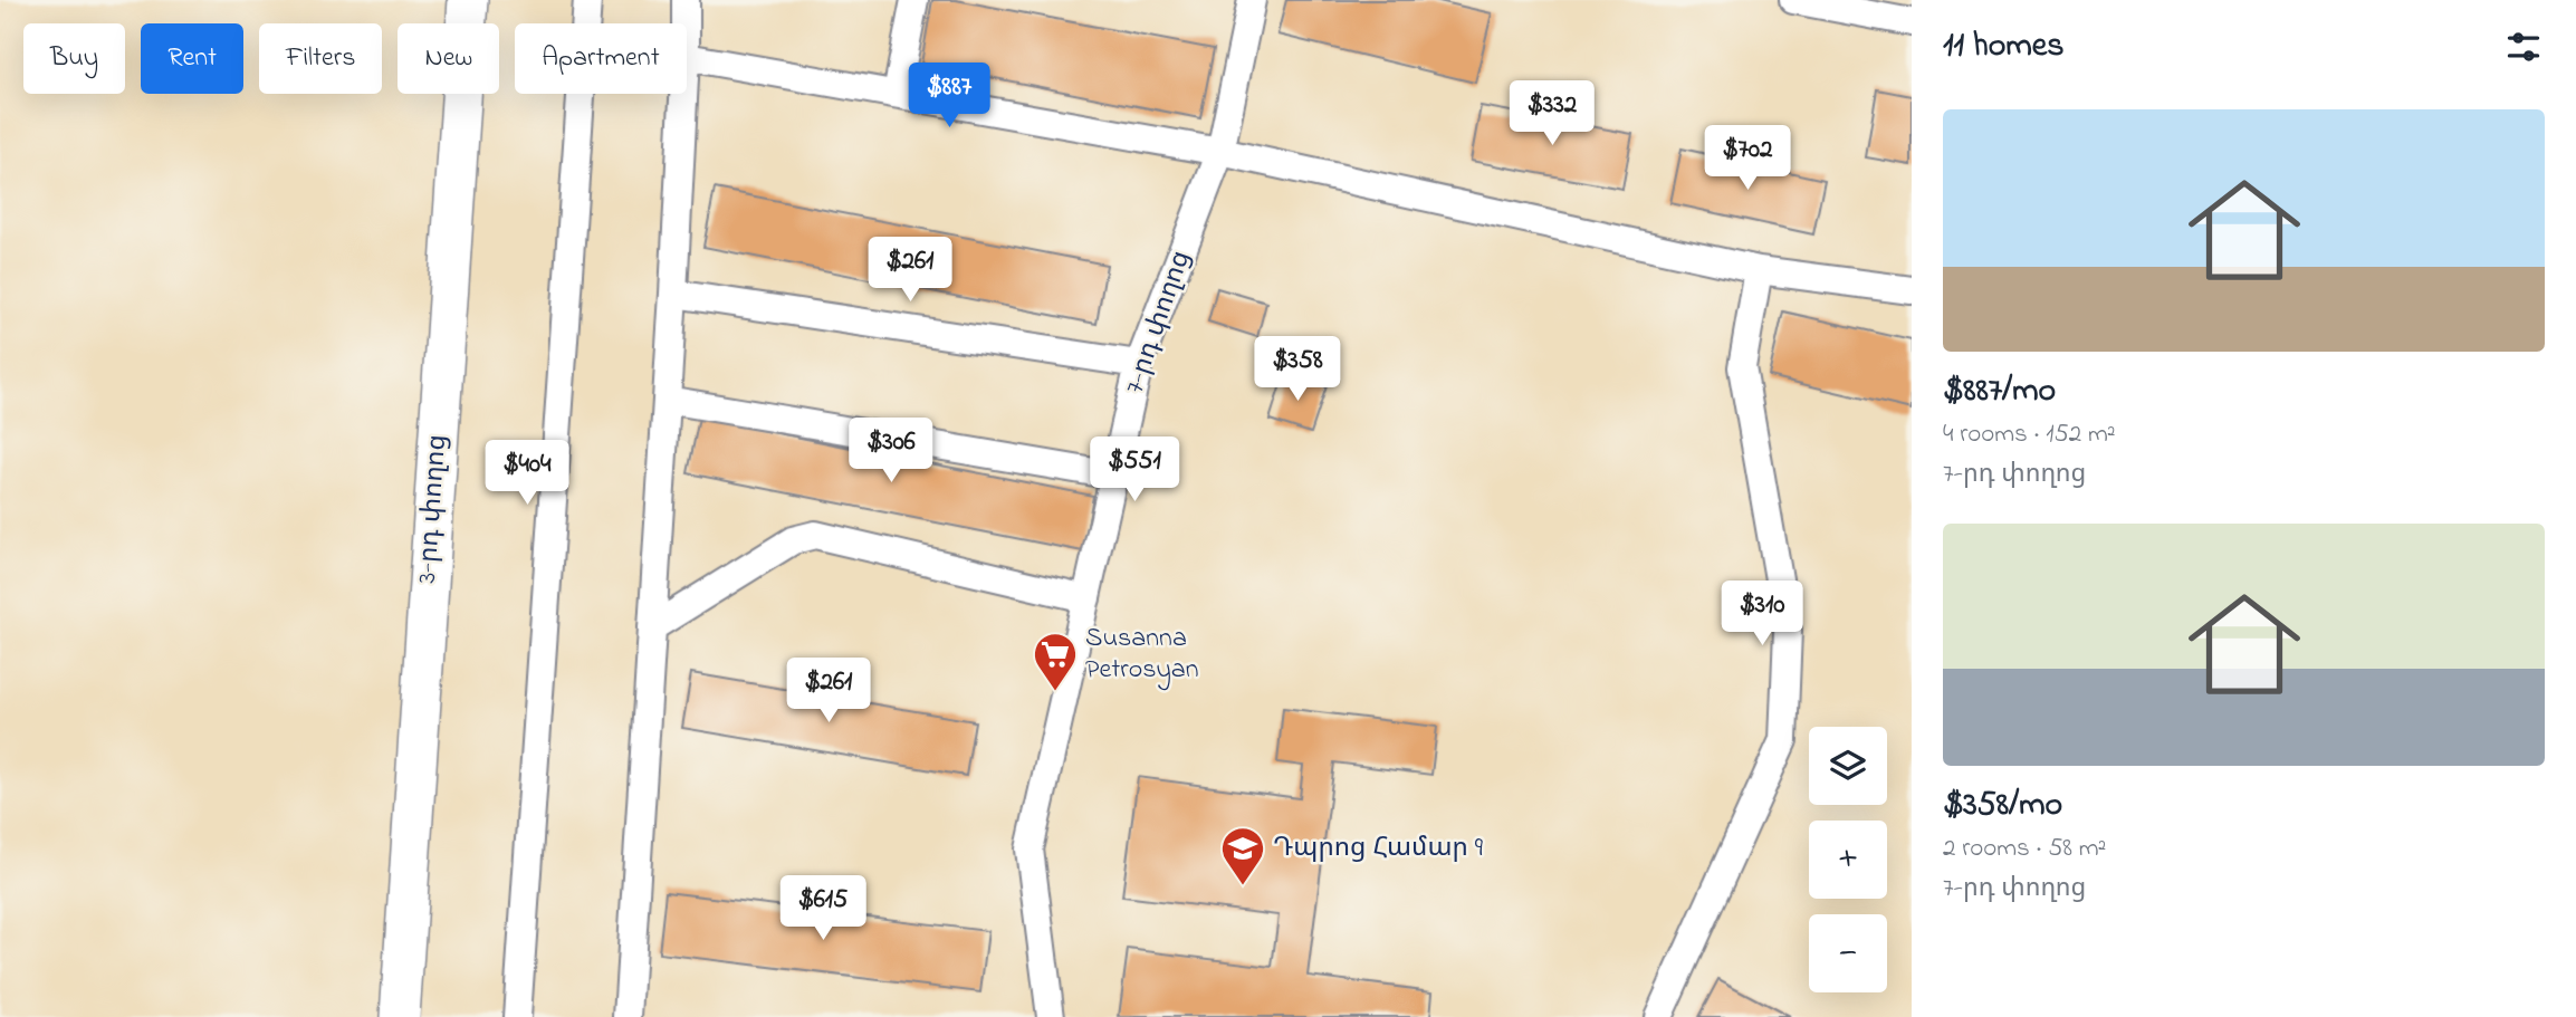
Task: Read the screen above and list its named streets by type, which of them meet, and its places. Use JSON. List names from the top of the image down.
{
  "streets": {
    "street": ["7-րդ փողոց", "3-րդ փողոց"]
  },
  "places": {
    "supermarket": ["Susanna Petrosyan"],
    "school or university": ["Դպրոց Համար 9"]
  },
  "page": {
    "heading": "11 homes",
    "chip": [
      "Buy",
      "Rent",
      "Filters",
      "New",
      "Apartment"
    ],
    "price": [
      "$887",
      "$332",
      "$702",
      "$261",
      "$358",
      "$306",
      "$551",
      "$404",
      "$310",
      "$261",
      "$615"
    ],
    "list": [
      {
        "name": "$887/mo",
        "note": "4 rooms · 152 m² · 7-րդ փողոց"
      },
      {
        "name": "$358/mo",
        "note": "2 rooms · 58 m² · 7-րդ փողոց"
      }
    ],
    "map_buttons": ["+", "−"]
  }
}
